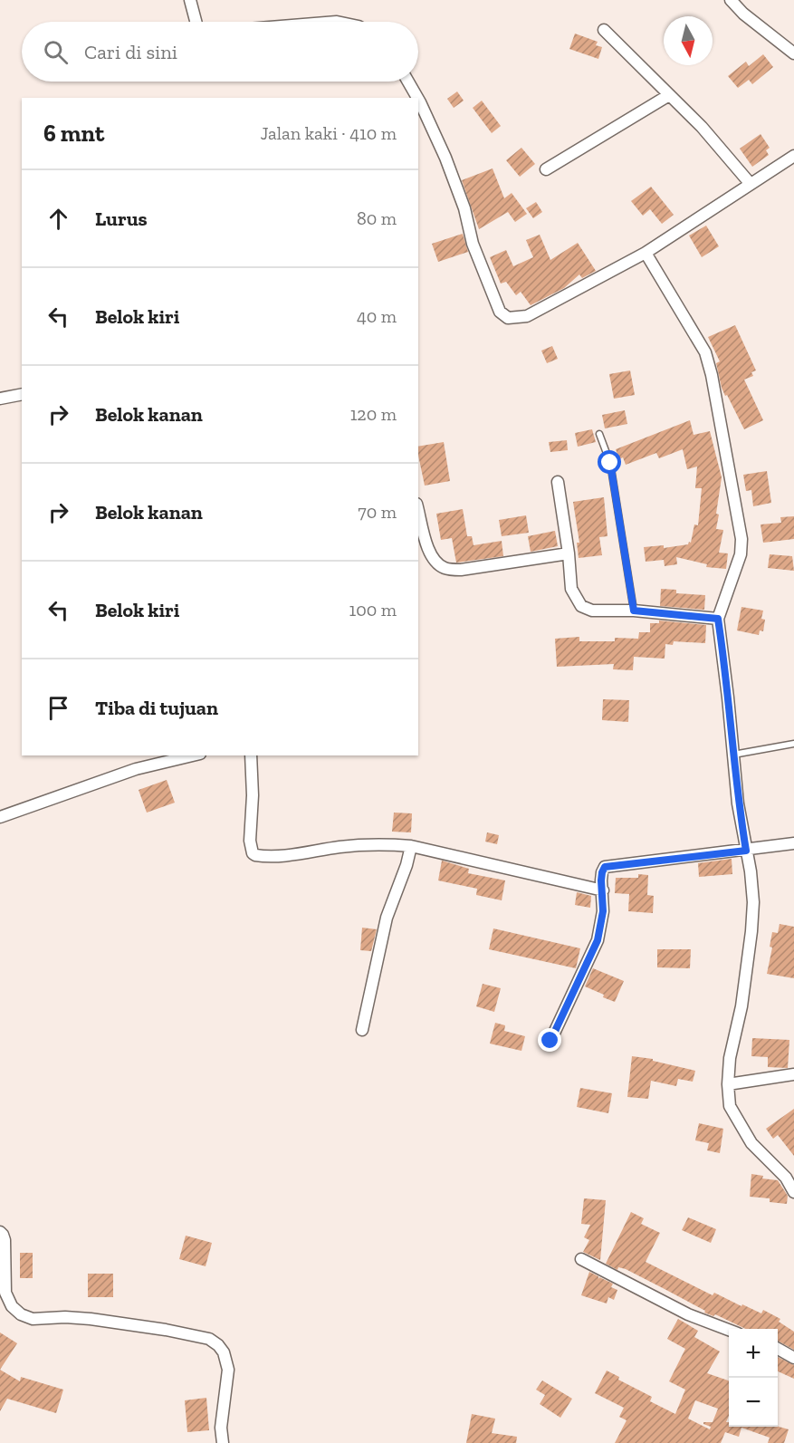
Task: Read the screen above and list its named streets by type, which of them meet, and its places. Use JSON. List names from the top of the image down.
{
  "north": "bottom",
  "page": {
    "search": "Cari di sini",
    "heading": ["6 mnt", "Jalan kaki · 410 m"],
    "list": [
      ["Lurus", "80 m"],
      ["Belok kiri", "40 m"],
      ["Belok kanan", "120 m"],
      ["Belok kanan", "70 m"],
      ["Belok kiri", "100 m"],
      "Tiba di tujuan"
    ],
    "map_buttons": ["+", "−"]
  }
}
